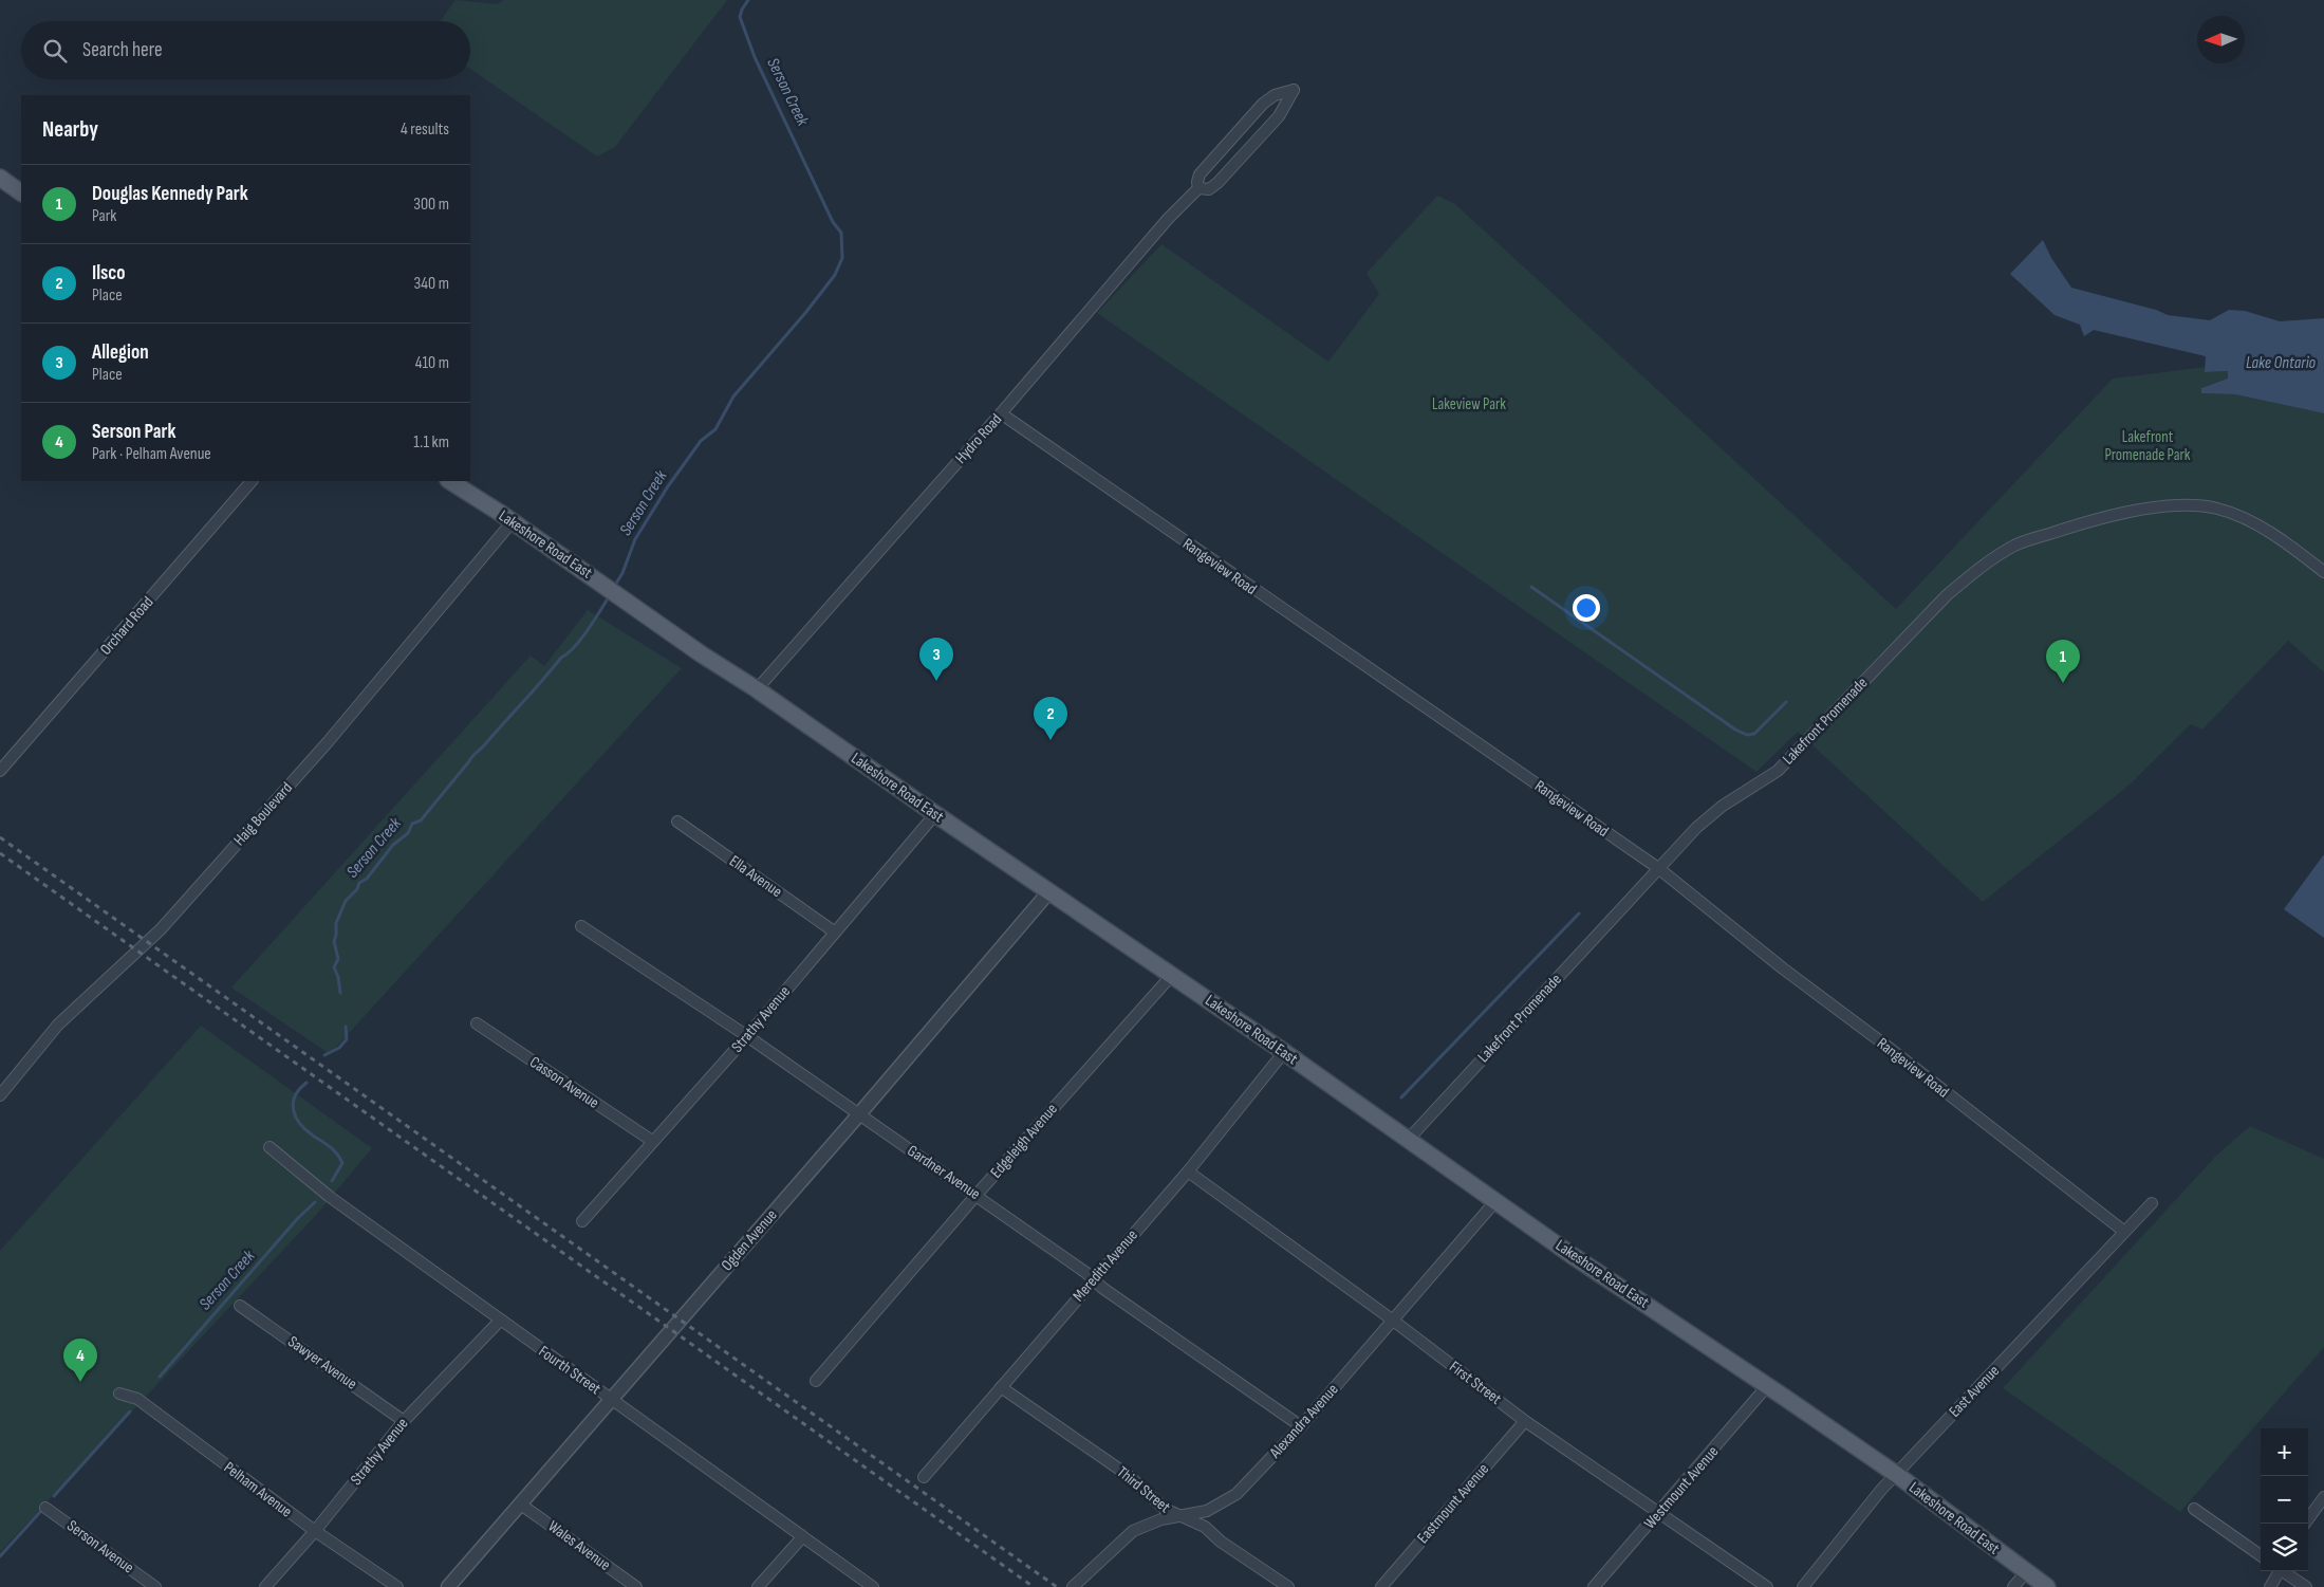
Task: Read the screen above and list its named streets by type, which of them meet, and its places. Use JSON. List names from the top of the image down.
{
  "streets": {
    "main road": ["Lakeshore Road East"],
    "street": [
      "Hydro Road",
      "Rangeview Road",
      "Orchard Road",
      "Lakefront Promenade",
      "Haig Boulevard",
      "Ella Avenue",
      "Strathy Avenue",
      "Casson Avenue",
      "Edgeleigh Avenue",
      "Gardner Avenue",
      "Ogden Avenue",
      "Meredith Avenue",
      "Sawyer Avenue",
      "Fourth Street",
      "First Street",
      "East Avenue",
      "Alexandra Avenue",
      "Westmount Avenue",
      "Pelham Avenue",
      "Third Street",
      "Eastmount Avenue",
      "Wales Avenue",
      "Serson Avenue"
    ]
  },
  "crossings": [
    ["Hydro Road", "Lakeshore Road East"],
    ["Hydro Road", "Rangeview Road"],
    ["Lakeshore Road East", "Lakefront Promenade"],
    ["Lakeshore Road East", "Haig Boulevard"],
    ["Lakeshore Road East", "Strathy Avenue"],
    ["Lakeshore Road East", "Edgeleigh Avenue"],
    ["Lakeshore Road East", "Ogden Avenue"],
    ["Lakeshore Road East", "Meredith Avenue"],
    ["Lakeshore Road East", "East Avenue"],
    ["Lakeshore Road East", "Alexandra Avenue"],
    ["Lakeshore Road East", "Westmount Avenue"],
    ["Rangeview Road", "Lakefront Promenade"],
    ["Rangeview Road", "East Avenue"],
    ["Ella Avenue", "Strathy Avenue"],
    ["Strathy Avenue", "Casson Avenue"],
    ["Strathy Avenue", "Gardner Avenue"],
    ["Strathy Avenue", "Sawyer Avenue"],
    ["Strathy Avenue", "Fourth Street"],
    ["Strathy Avenue", "Pelham Avenue"],
    ["Edgeleigh Avenue", "Gardner Avenue"],
    ["Gardner Avenue", "Ogden Avenue"],
    ["Gardner Avenue", "Meredith Avenue"],
    ["Gardner Avenue", "Alexandra Avenue"],
    ["Ogden Avenue", "Fourth Street"],
    ["Ogden Avenue", "Wales Avenue"],
    ["Meredith Avenue", "First Street"],
    ["Meredith Avenue", "Third Street"],
    ["First Street", "Alexandra Avenue"],
    ["First Street", "Westmount Avenue"],
    ["First Street", "Eastmount Avenue"],
    ["Alexandra Avenue", "Third Street"]
  ],
  "water": ["Serson Creek", "Lake Ontario"],
  "parks": ["Lakeview Park", "Lakefront Promenade Park"],
  "north": "left",
  "page": {
    "search": "Search here",
    "heading": ["Nearby", "4 results"],
    "list": [
      {
        "mark": "1",
        "name": "Douglas Kennedy Park",
        "note": "Park",
        "value": "300 m"
      },
      {
        "mark": "2",
        "name": "Ilsco",
        "note": "Place",
        "value": "340 m"
      },
      {
        "mark": "3",
        "name": "Allegion",
        "note": "Place",
        "value": "410 m"
      },
      {
        "mark": "4",
        "name": "Serson Park",
        "note": "Park · Pelham Avenue",
        "value": "1.1 km"
      }
    ],
    "pins": [
      "3",
      "1",
      "2",
      "4"
    ],
    "map_buttons": ["+", "−"]
  }
}
